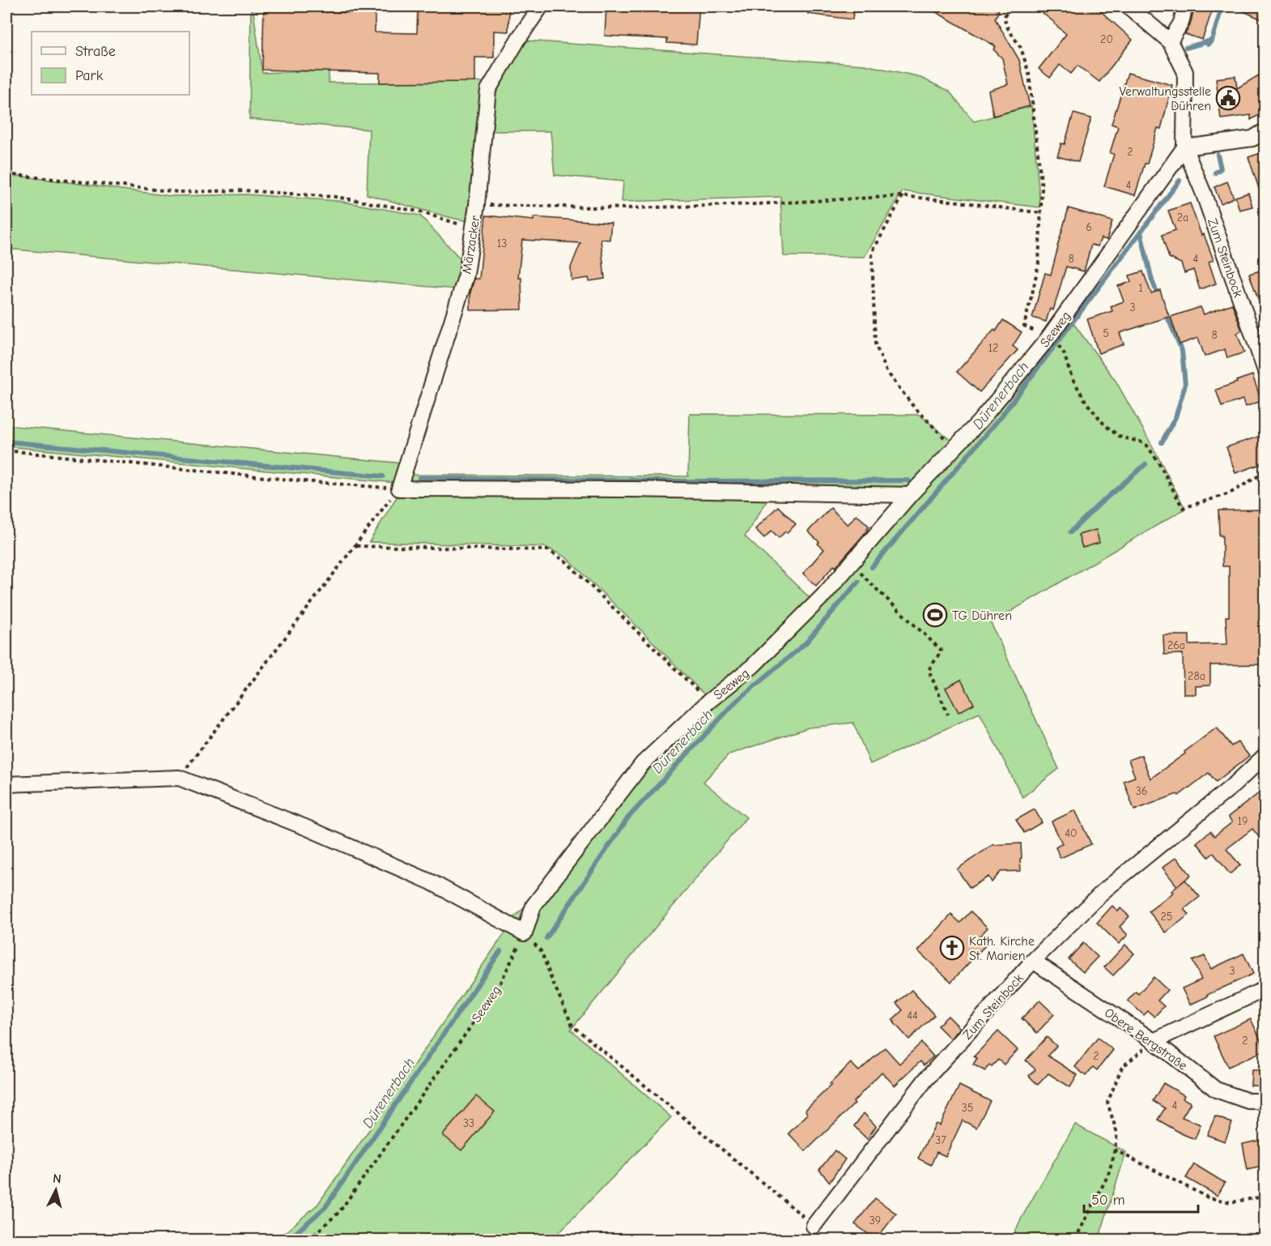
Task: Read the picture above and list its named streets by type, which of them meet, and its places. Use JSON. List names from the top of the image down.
{
  "streets": {
    "street": [
      "Märzacker",
      "Zum Steinbock",
      "Seeweg",
      "Obere Bergstraße"
    ]
  },
  "crossings": [
    ["Zum Steinbock", "Seeweg"],
    ["Zum Steinbock", "Obere Bergstraße"]
  ],
  "water": ["Dürenerbach"],
  "places": {
    "public building": ["Verwaltungsstelle Dühren"],
    "sports": ["TG Dühren"],
    "church": ["Kath. Kirche St. Marien"]
  },
  "house_numbers": [
    "20",
    "2",
    "4",
    "2a",
    "6",
    "13",
    "8",
    "4",
    "1",
    "3",
    "5",
    "8",
    "12",
    "26a",
    "28a",
    "36",
    "19",
    "40",
    "25",
    "3",
    "44",
    "2",
    "2",
    "4",
    "35",
    "33",
    "37",
    "39"
  ],
  "legend": ["Straße", "Park"],
  "scale_bar": "50 m",
  "north": "top"
}
